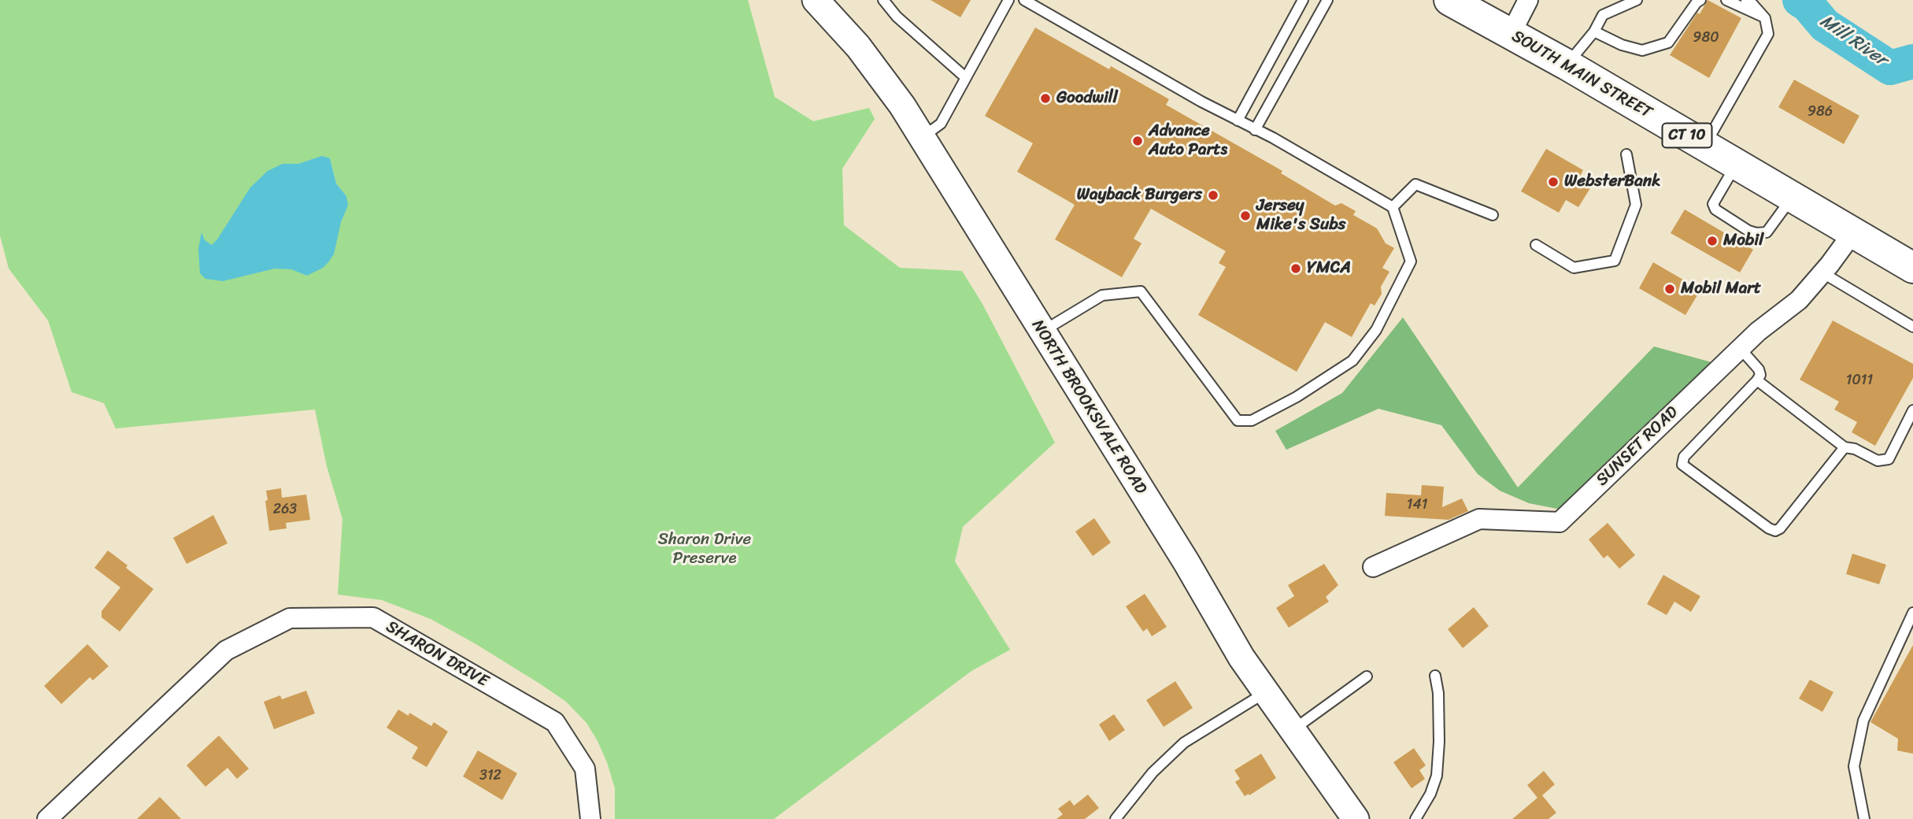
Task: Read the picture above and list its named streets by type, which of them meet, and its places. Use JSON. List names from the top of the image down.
{
  "streets": {
    "highway": ["SOUTH MAIN STREET", "CT 10"],
    "main road": ["NORTH BROOKSVALE ROAD"],
    "street": ["SUNSET ROAD", "SHARON DRIVE"]
  },
  "crossings": [
    ["SOUTH MAIN STREET", "SUNSET ROAD"]
  ],
  "water": ["Mill River"],
  "parks": ["Sharon Drive Preserve"],
  "places": [
    "Goodwill",
    "Advance Auto Parts",
    "WebsterBank",
    "Wayback Burgers",
    "Jersey Mike's Subs",
    "Mobil",
    "YMCA",
    "Mobil Mart"
  ],
  "house_numbers": [
    "980",
    "986",
    "1011",
    "141",
    "263",
    "312"
  ]
}
